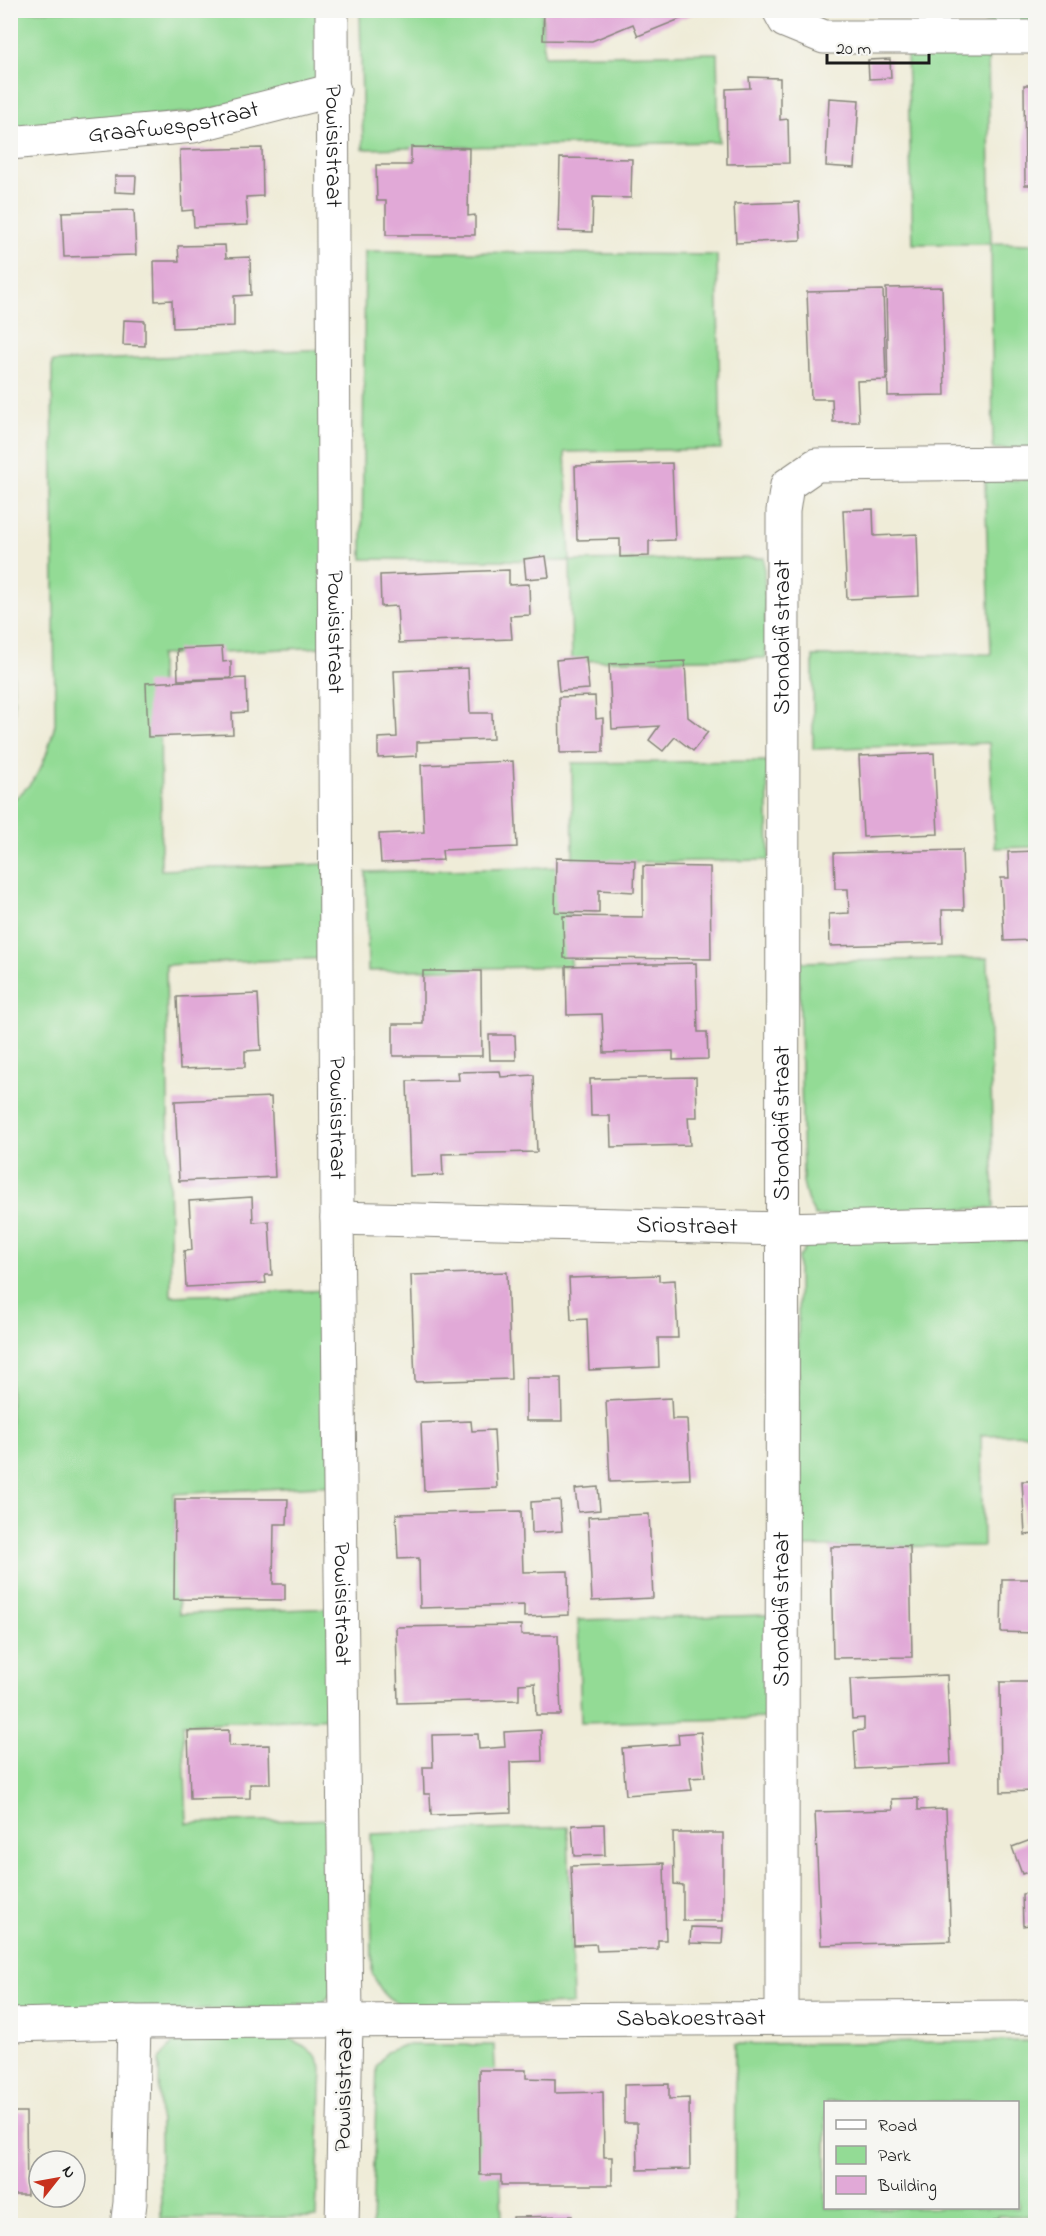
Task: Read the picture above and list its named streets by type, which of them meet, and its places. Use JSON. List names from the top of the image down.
{
  "streets": {
    "street": [
      "Graafwespstraat",
      "Powisistraat",
      "Stondoifistraat",
      "Sriostraat",
      "Sabakoestraat"
    ]
  },
  "crossings": [
    ["Graafwespstraat", "Powisistraat"],
    ["Powisistraat", "Sriostraat"],
    ["Powisistraat", "Sabakoestraat"],
    ["Stondoifistraat", "Sriostraat"],
    ["Stondoifistraat", "Sabakoestraat"]
  ],
  "legend": ["Road", "Park", "Building"],
  "scale_bar": "20 m",
  "north": "top right"
}
